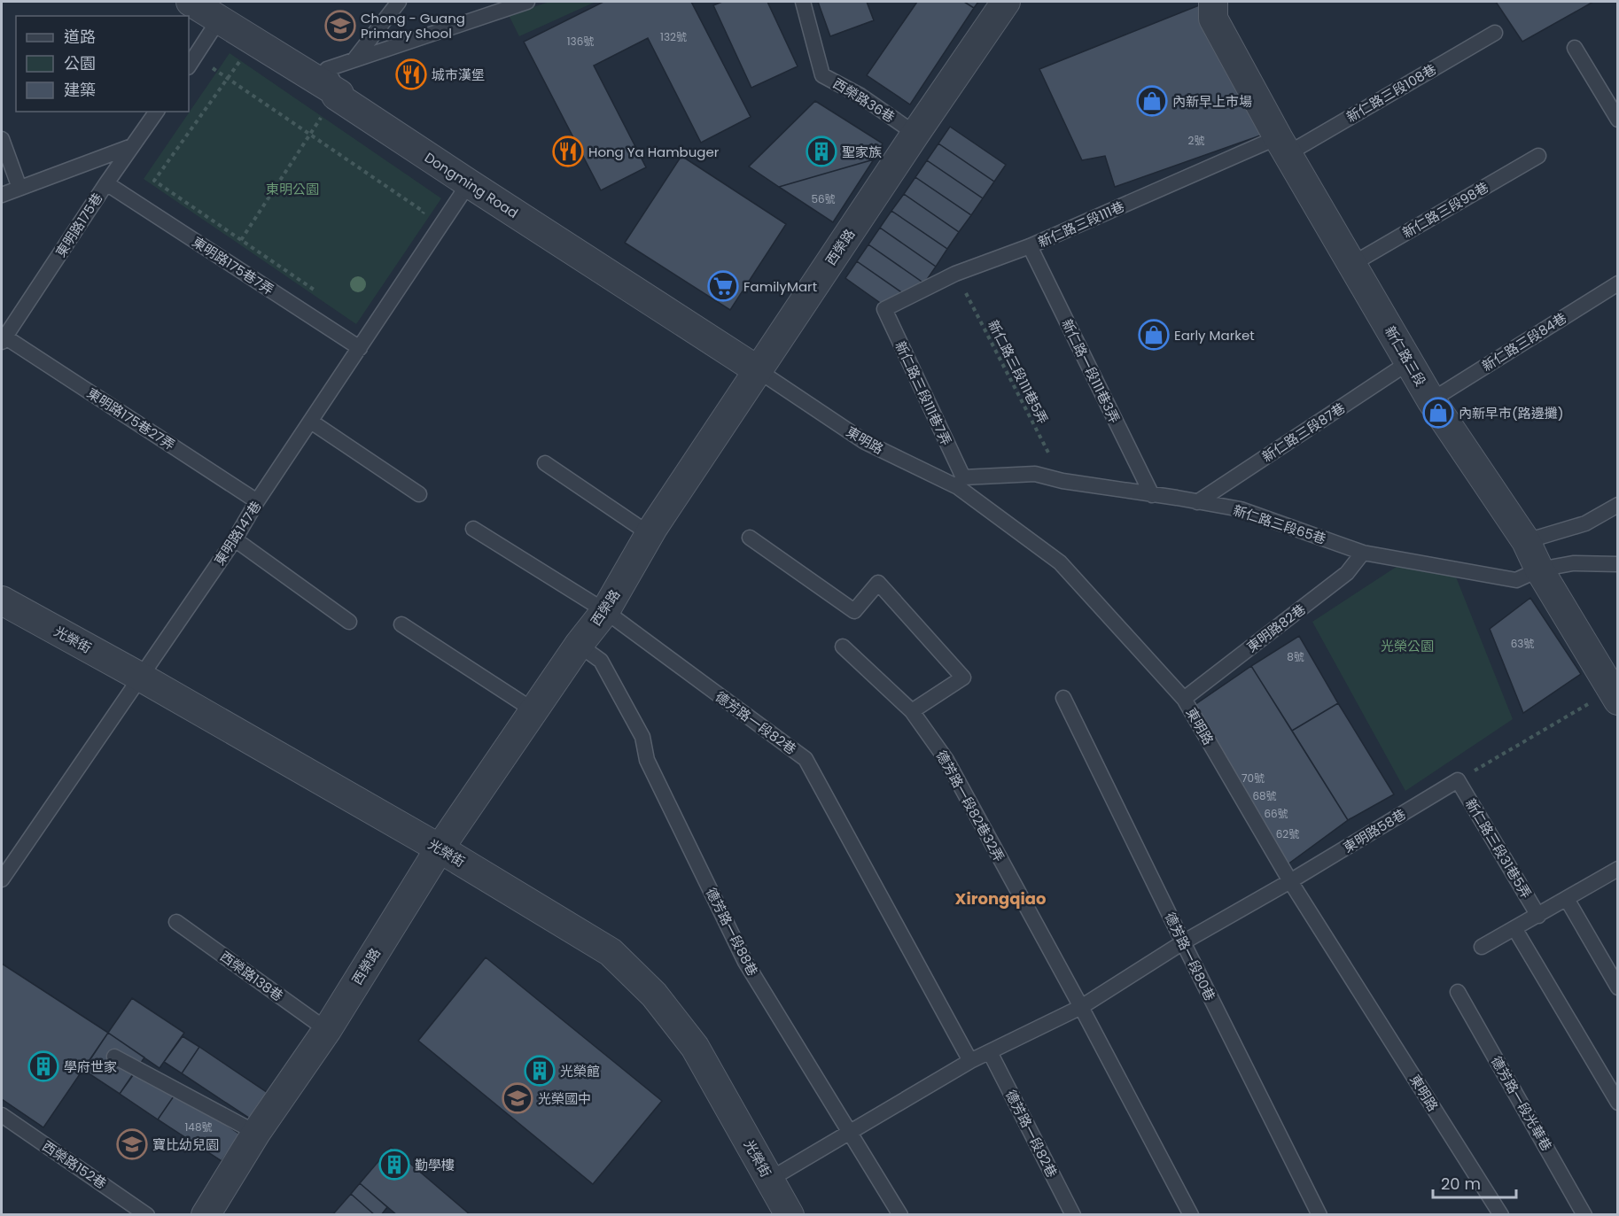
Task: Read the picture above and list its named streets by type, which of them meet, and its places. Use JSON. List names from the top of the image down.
{
  "streets": {
    "street": [
      "Dongming Road",
      "西榮路",
      "新仁路三段",
      "光榮街"
    ],
    "lane": [
      "新仁路三段108巷",
      "西榮路36巷",
      "新仁路三段98巷",
      "新仁路三段111巷",
      "東明路175巷",
      "東明路175巷7弄",
      "新仁路三段84巷",
      "新仁路一段111巷3弄",
      "新仁路三段111巷7弄",
      "東明路175巷27弄",
      "新仁路三段87巷",
      "東明路",
      "新仁路三段65巷",
      "東明路147巷",
      "東明路82巷",
      "德芳路一段82巷",
      "德芳路一段82巷32弄",
      "東明路58巷",
      "新仁路三段31巷5弄",
      "德芳路一段88巷",
      "德芳路一段80巷",
      "西榮路138巷",
      "德芳路一段光華巷",
      "西榮路152巷"
    ],
    "path": ["新仁路三段111巷5弄"]
  },
  "crossings": [
    ["新仁路三段108巷", "新仁路三段111巷"],
    ["新仁路三段108巷", "新仁路三段"],
    ["西榮路36巷", "西榮路"],
    ["Dongming Road", "西榮路"],
    ["Dongming Road", "東明路"],
    ["Dongming Road", "東明路147巷"],
    ["新仁路三段98巷", "新仁路三段"],
    ["新仁路三段111巷", "新仁路三段"],
    ["新仁路三段111巷", "新仁路一段111巷3弄"],
    ["新仁路三段111巷", "新仁路三段111巷5弄"],
    ["新仁路三段111巷", "新仁路三段111巷7弄"],
    ["東明路175巷", "東明路175巷7弄"],
    ["東明路175巷", "東明路175巷27弄"],
    ["西榮路", "東明路"],
    ["西榮路", "光榮街"],
    ["西榮路", "德芳路一段82巷"],
    ["西榮路", "德芳路一段88巷"],
    ["西榮路", "西榮路138巷"],
    ["東明路175巷7弄", "東明路147巷"],
    ["新仁路三段84巷", "新仁路三段"],
    ["新仁路三段", "新仁路三段87巷"],
    ["新仁路三段", "新仁路三段65巷"],
    ["新仁路一段111巷3弄", "新仁路三段65巷"],
    ["新仁路三段111巷5弄", "新仁路三段65巷"],
    ["新仁路三段111巷7弄", "東明路"],
    ["新仁路三段111巷7弄", "新仁路三段65巷"],
    ["東明路175巷27弄", "東明路147巷"],
    ["新仁路三段87巷", "新仁路三段65巷"],
    ["東明路", "新仁路三段65巷"],
    ["東明路", "東明路82巷"],
    ["東明路", "東明路58巷"],
    ["新仁路三段65巷", "東明路82巷"],
    ["東明路147巷", "光榮街"],
    ["光榮街", "東明路58巷"],
    ["德芳路一段82巷", "東明路58巷"],
    ["德芳路一段82巷32弄", "東明路58巷"],
    ["東明路58巷", "新仁路三段31巷5弄"],
    ["東明路58巷", "德芳路一段88巷"],
    ["東明路58巷", "德芳路一段80巷"]
  ],
  "districts": ["Xirongqiao"],
  "parks": ["東明公園", "光榮公園"],
  "places": {
    "school or university": ["Chong - Guang Primary Shool", "光榮國中", "寶比幼兒園"],
    "restaurant": ["城市漢堡", "Hong Ya Hambuger"],
    "shop": ["內新早上市場", "Early Market", "內新早市(路邊攤)"],
    "building": [
      "聖家族",
      "學府世家",
      "光榮館",
      "勤學樓"
    ],
    "supermarket": ["FamilyMart"]
  },
  "house_numbers": [
    "132號",
    "136號",
    "2號",
    "56號",
    "63號",
    "8號",
    "70號",
    "68號",
    "66號",
    "62號",
    "148號"
  ],
  "legend": ["道路", "公園", "建築"],
  "scale_bar": "20 m"
}
